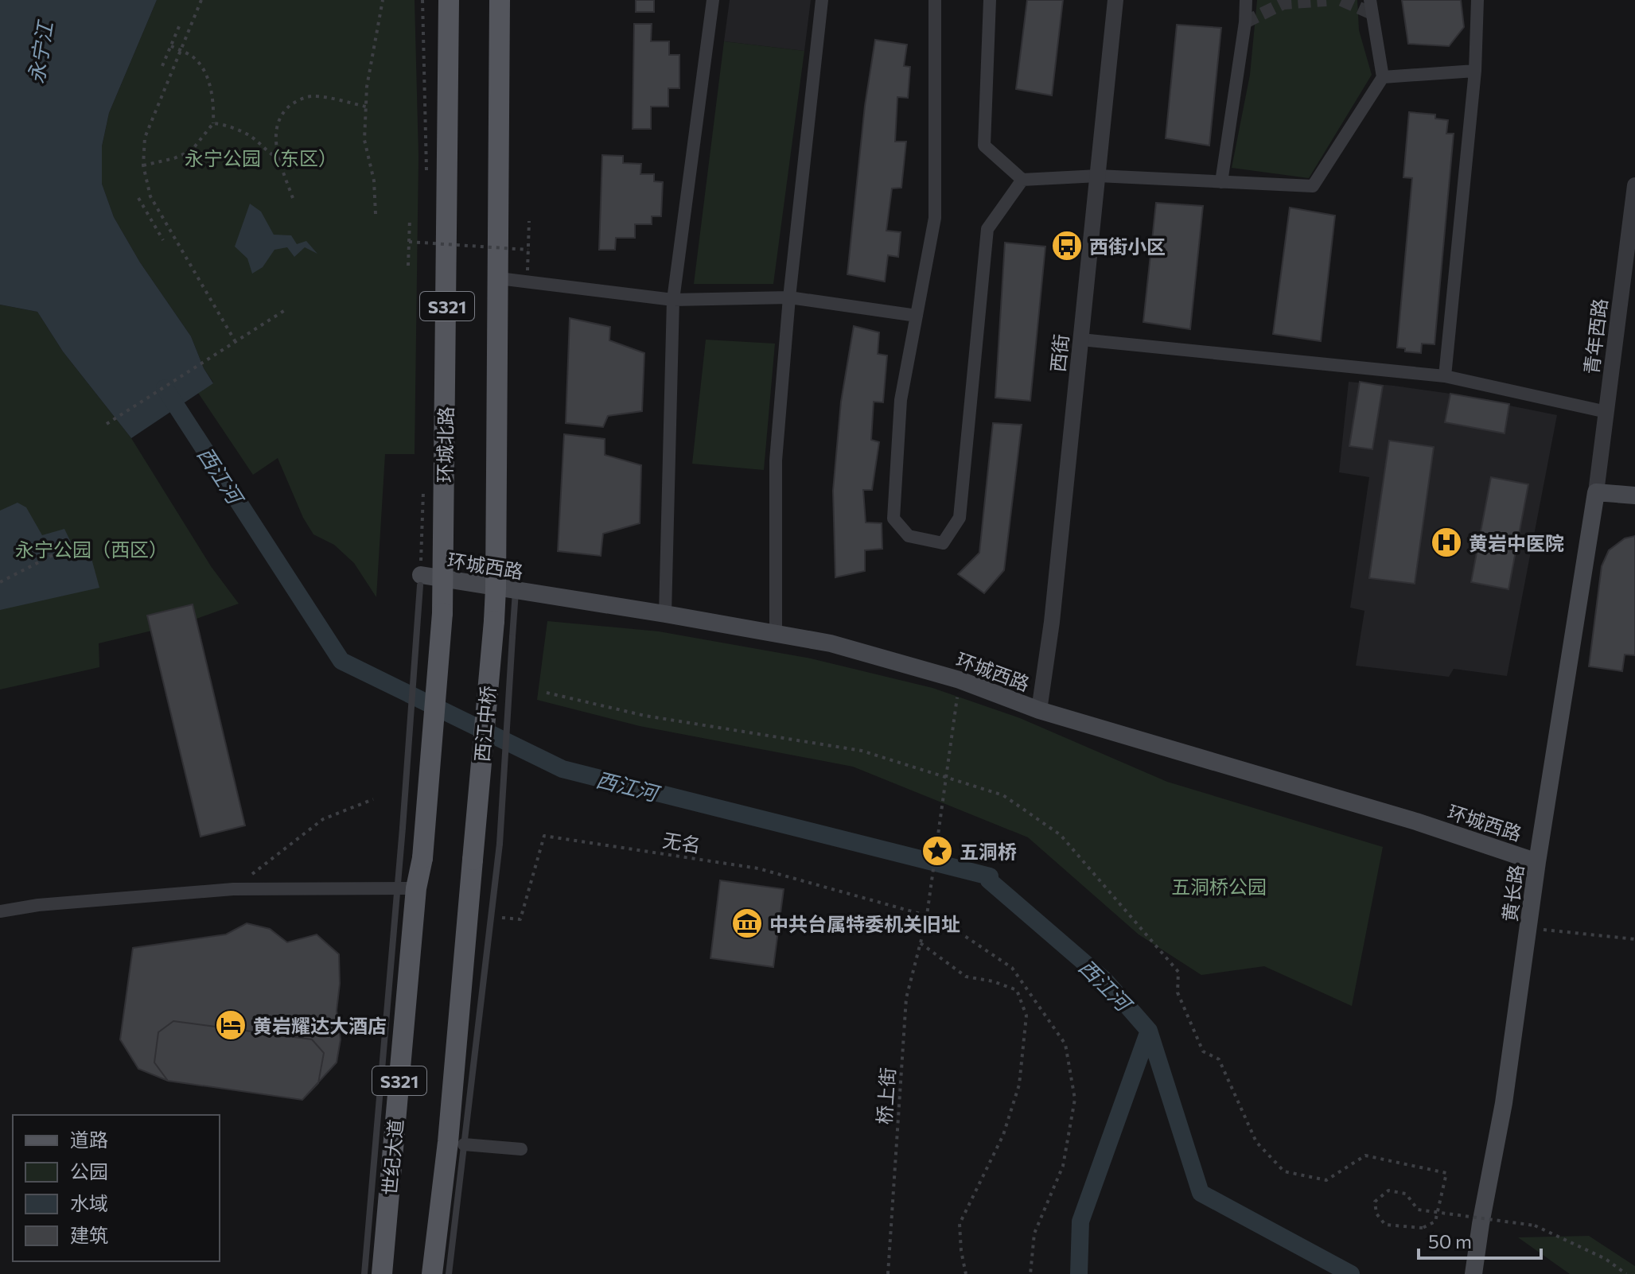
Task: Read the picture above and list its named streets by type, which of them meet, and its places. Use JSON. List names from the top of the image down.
{
  "streets": {
    "main road": [
      "S321",
      "环城北路",
      "环城西路",
      "西江中桥",
      "黄长路",
      "世纪大道"
    ],
    "street": ["青年西路", "西街"],
    "path": ["无名", "桥上街"]
  },
  "crossings": [
    ["S321", "环城西路"],
    ["S321", "西江中桥"],
    ["青年西路", "黄长路"],
    ["西街", "环城西路"],
    ["环城北路", "环城西路"],
    ["环城北路", "世纪大道"],
    ["环城西路", "西江中桥"],
    ["环城西路", "黄长路"],
    ["无名", "桥上街"]
  ],
  "water": ["永宁江", "西江河"],
  "parks": ["永宁公园（东区）", "永宁公园（西区）", "五洞桥公园"],
  "places": {
    "bus stop": ["西街小区"],
    "hospital": ["黄岩中医院"],
    "place": ["五洞桥"],
    "museum": ["中共台属特委机关旧址"],
    "hotel": ["黄岩耀达大酒店"]
  },
  "legend": [
    "道路",
    "公园",
    "水域",
    "建筑"
  ],
  "scale_bar": "50 m"
}
